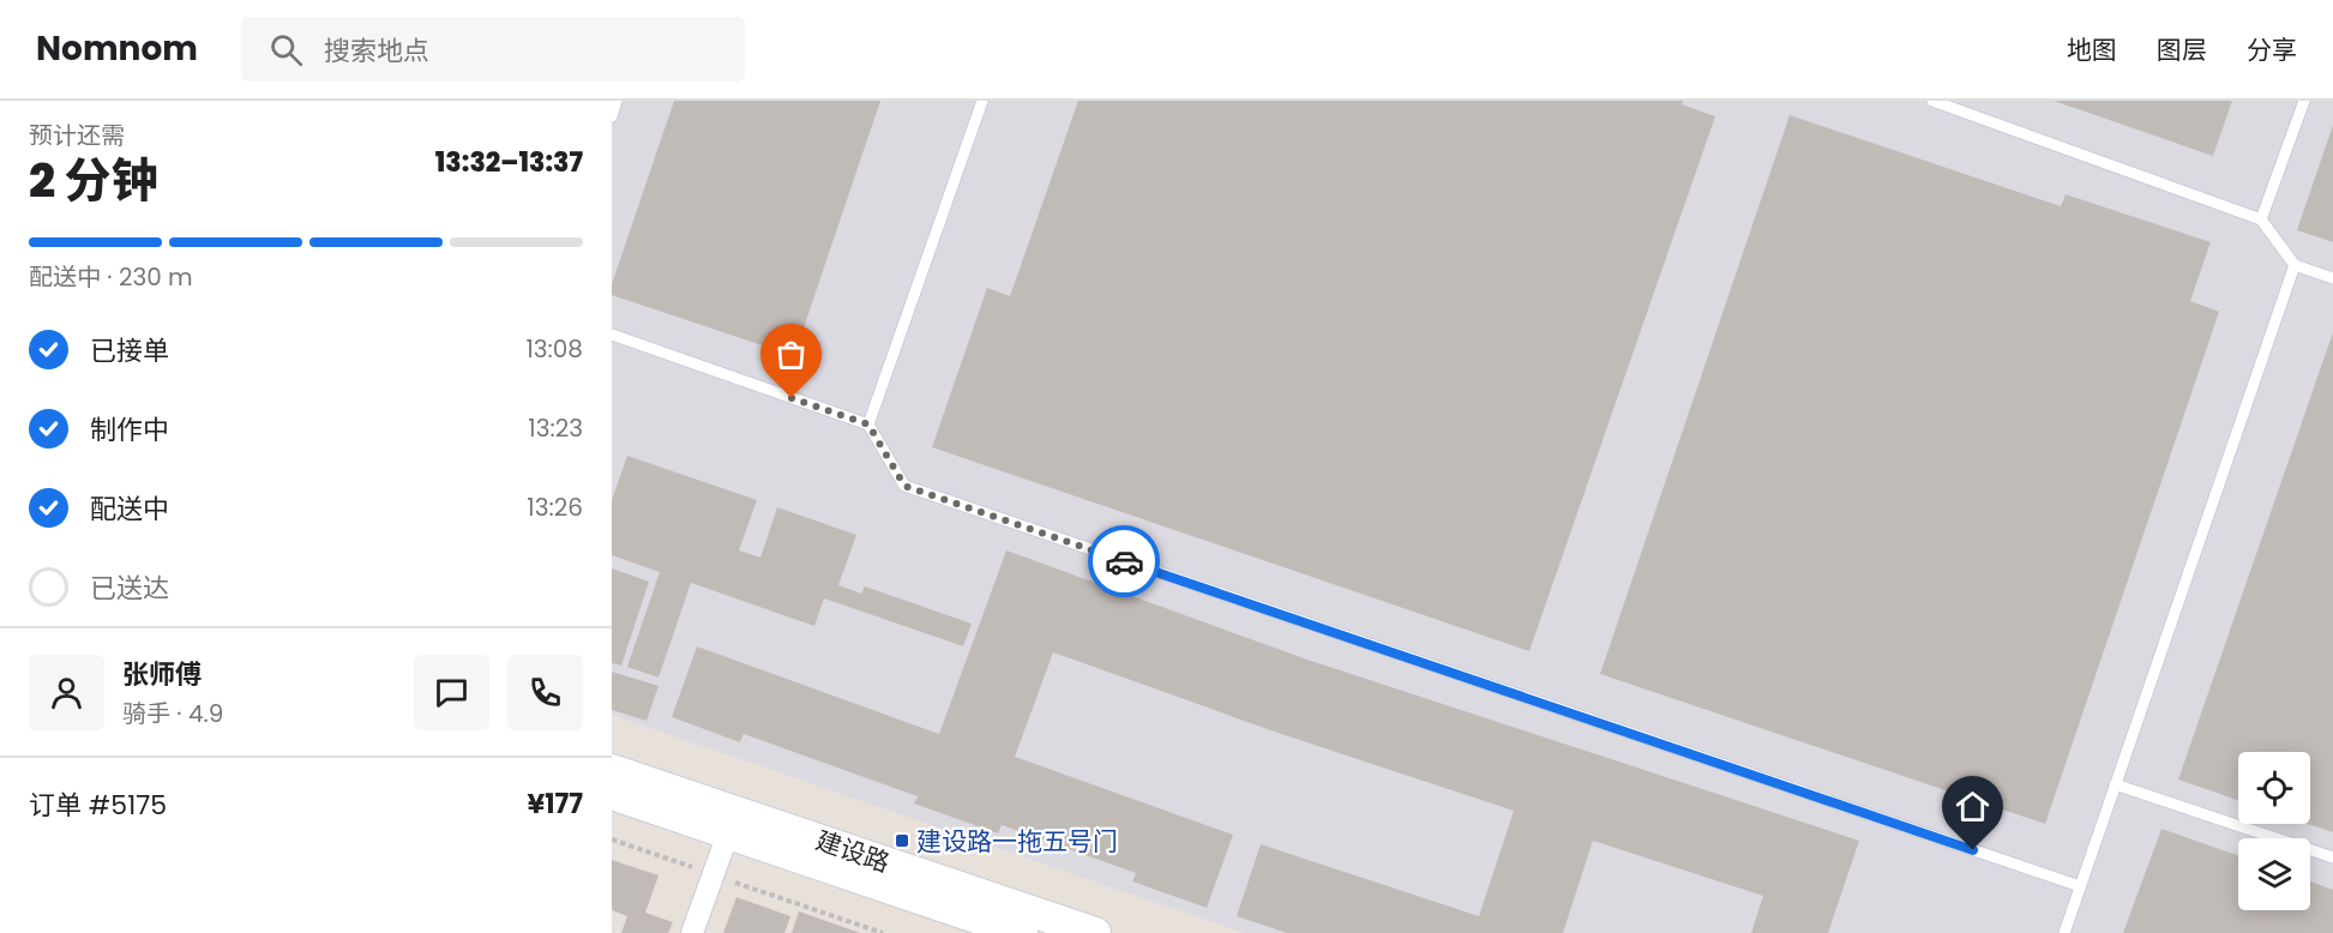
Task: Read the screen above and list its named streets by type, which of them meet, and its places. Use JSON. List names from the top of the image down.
{
  "streets": {
    "street": ["建设路"]
  },
  "places": {
    "transit": ["建设路一拖五号门"]
  },
  "page": {
    "header": "Nomnom",
    "search": "搜索地点",
    "nav": ["地图", "图层", "分享"],
    "heading": ["2 分钟", "预计还需", "13:32–13:37"],
    "panel": [
      "张师傅",
      "骑手 · 4.9",
      "订单 #5175",
      "¥177"
    ],
    "bar": "配送中 · 230 m",
    "list": [
      ["已接单", "13:08"],
      ["制作中", "13:23"],
      ["配送中", "13:26"],
      "已送达"
    ]
  }
}
